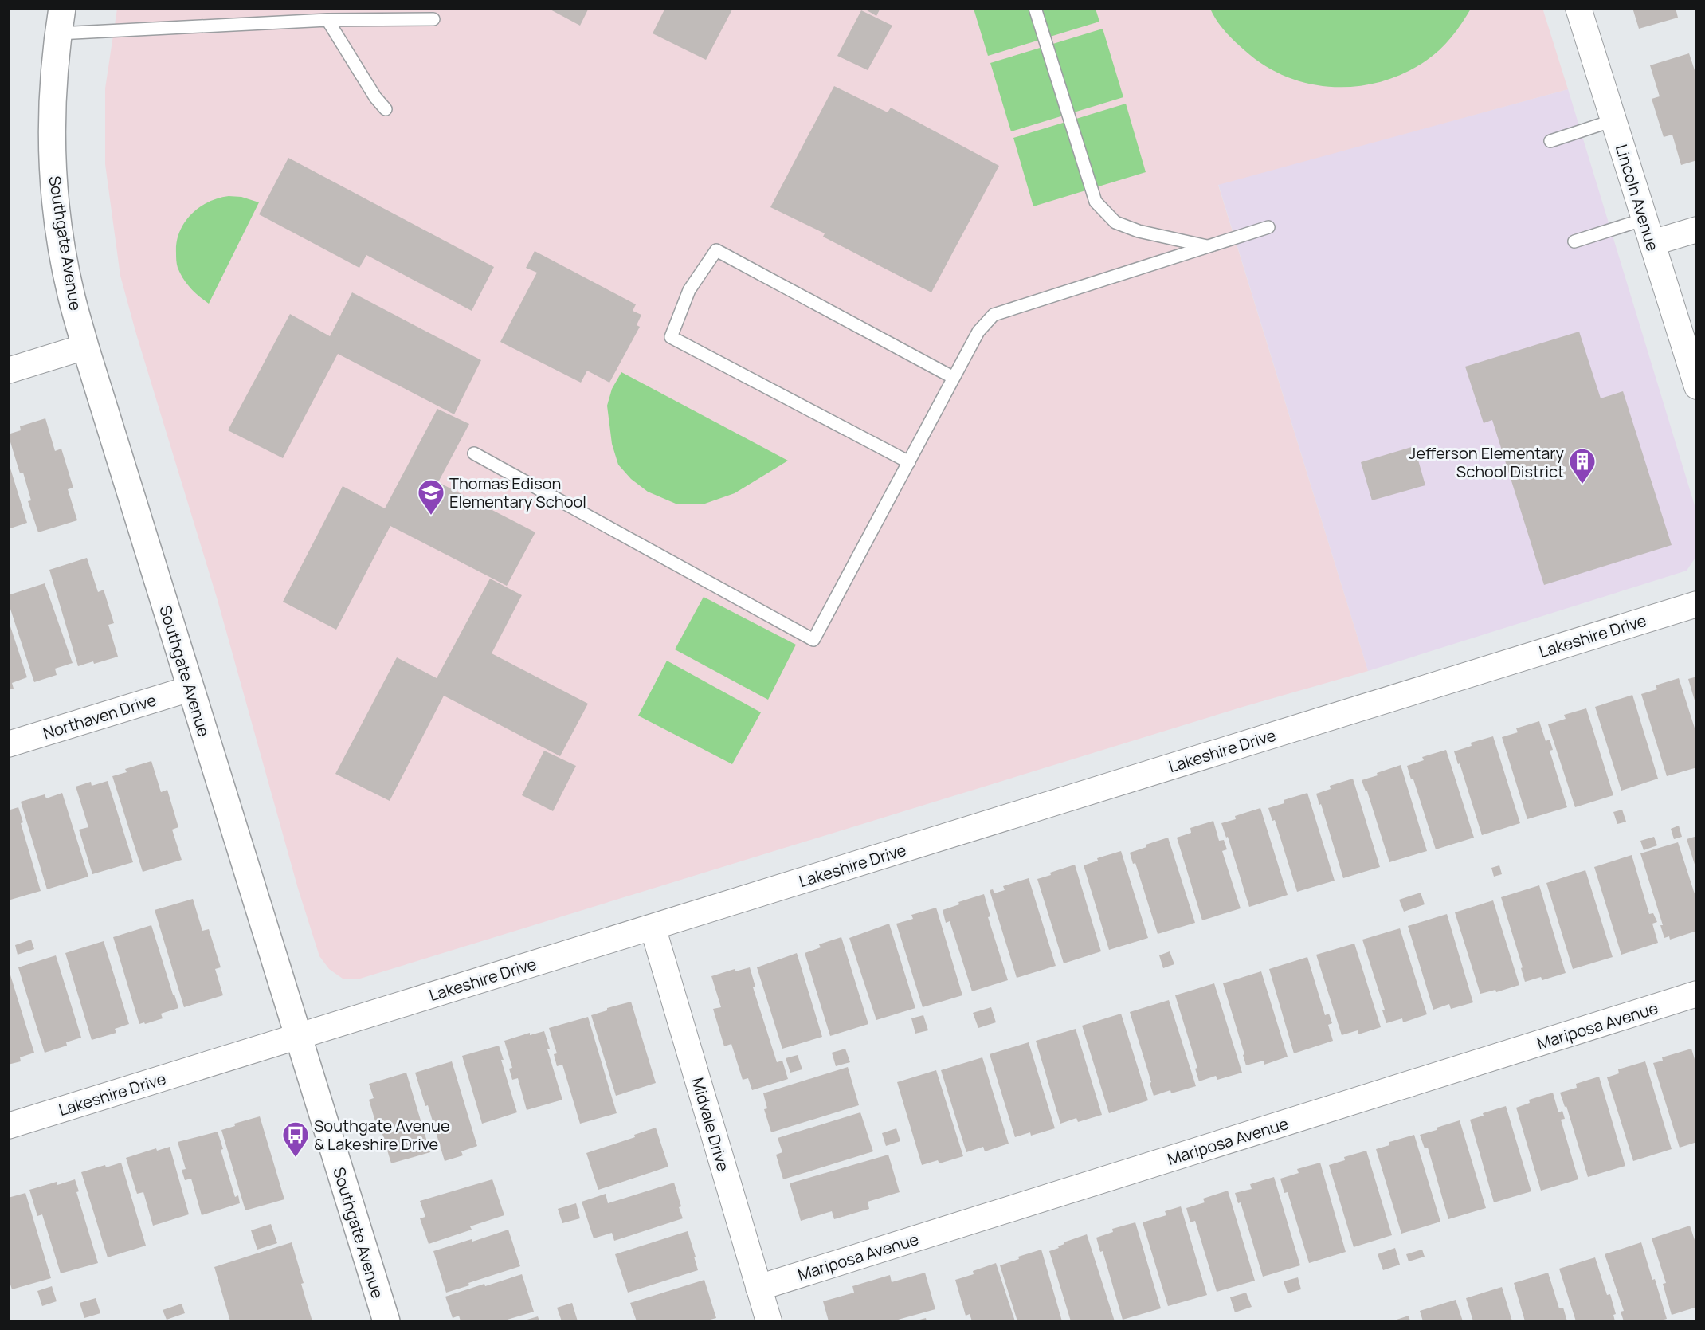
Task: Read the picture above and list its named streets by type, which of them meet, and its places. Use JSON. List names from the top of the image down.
{
  "streets": {
    "street": [
      "Lincoln Avenue",
      "Southgate Avenue",
      "Lakeshire Drive",
      "Northaven Drive",
      "Mariposa Avenue",
      "Midvale Drive"
    ]
  },
  "crossings": [
    ["Southgate Avenue", "Lakeshire Drive"],
    ["Southgate Avenue", "Northaven Drive"],
    ["Lakeshire Drive", "Midvale Drive"],
    ["Mariposa Avenue", "Midvale Drive"]
  ],
  "places": {
    "building": ["Jefferson Elementary School District"],
    "school or university": ["Thomas Edison Elementary School"],
    "bus stop": ["Southgate Avenue & Lakeshire Drive"]
  }
}
